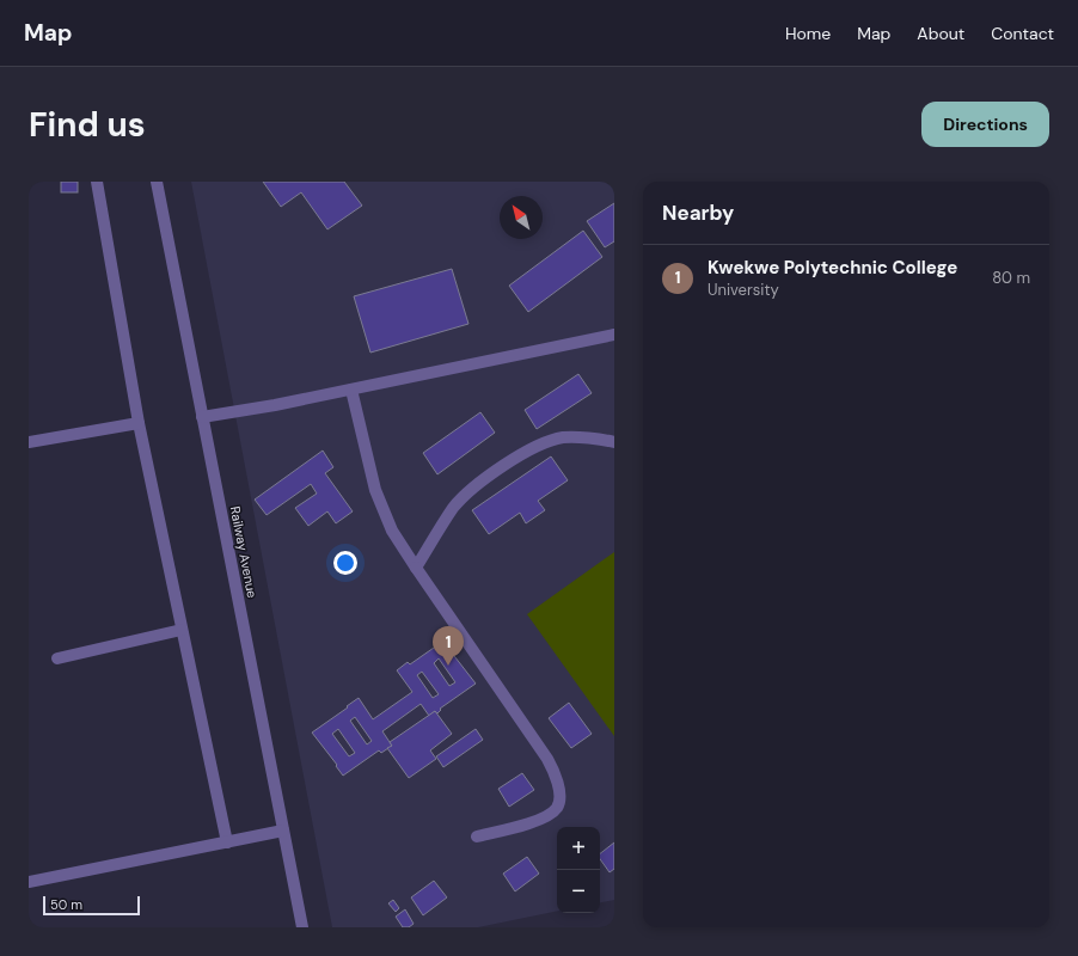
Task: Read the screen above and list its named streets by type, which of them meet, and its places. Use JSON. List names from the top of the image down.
{
  "streets": {
    "street": ["Railway Avenue"]
  },
  "scale_bar": "50 m",
  "north": "top left",
  "page": {
    "header": "Map",
    "nav": [
      "Home",
      "Map",
      "About",
      "Contact"
    ],
    "buttons": "Directions",
    "title": "Find us",
    "heading": "Nearby",
    "list": [
      {
        "mark": "1",
        "name": "Kwekwe Polytechnic College",
        "note": "University",
        "value": "80 m"
      }
    ],
    "pins": "1",
    "map_buttons": ["+", "−"],
    "scale": "50 m"
  }
}
